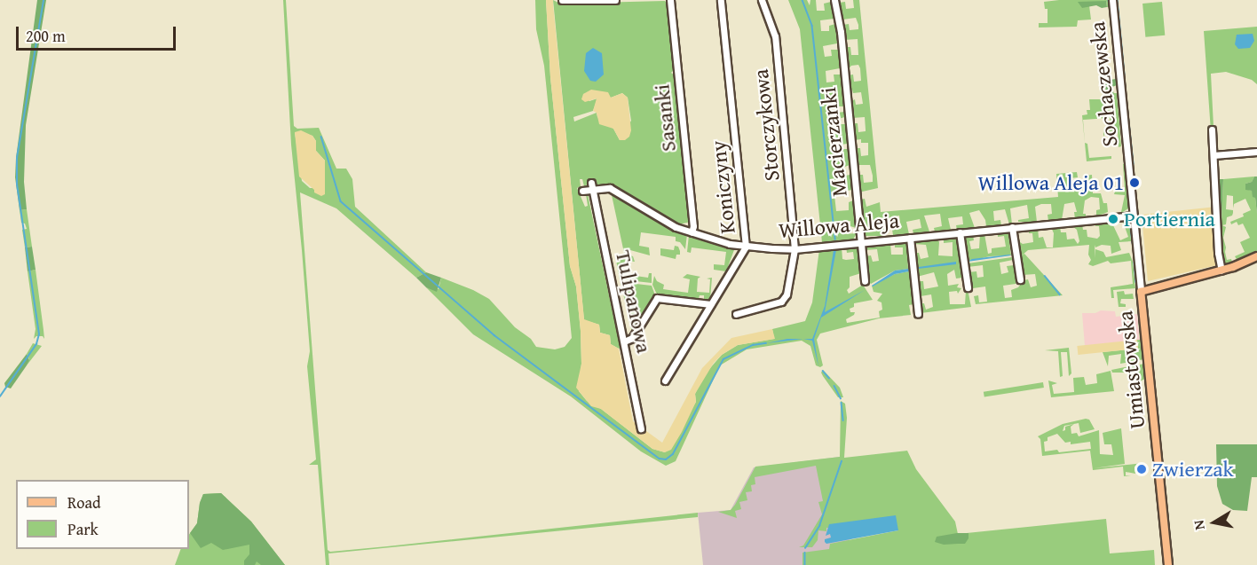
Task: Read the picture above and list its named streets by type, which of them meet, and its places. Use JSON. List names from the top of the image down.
{
  "streets": {
    "main road": ["Umiastowska"],
    "street": [
      "Sochaczewska",
      "Sasanki",
      "Storczykowa",
      "Macierzanki",
      "Koniczyny",
      "Willowa Aleja",
      "Tulipanowa"
    ]
  },
  "crossings": [
    ["Sochaczewska", "Willowa Aleja"],
    ["Sochaczewska", "Umiastowska"],
    ["Sasanki", "Willowa Aleja"],
    ["Storczykowa", "Willowa Aleja"],
    ["Macierzanki", "Willowa Aleja"],
    ["Koniczyny", "Willowa Aleja"],
    ["Willowa Aleja", "Tulipanowa"]
  ],
  "places": ["Willowa Aleja 01", "Portiernia", "Zwierzak"],
  "legend": ["Road", "Park"],
  "scale_bar": "200 m",
  "north": "left"
}
